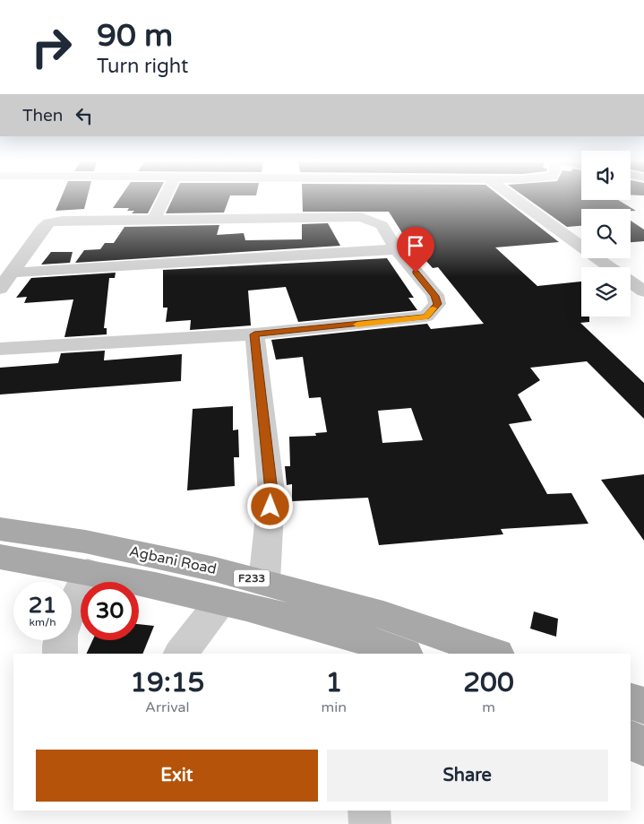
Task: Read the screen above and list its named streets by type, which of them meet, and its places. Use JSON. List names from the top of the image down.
{
  "streets": {
    "main road": ["Agbani Road", "F233"]
  },
  "page": {
    "turn": ["90 m", "Turn right"],
    "then": "Then",
    "speed": "21 km/h",
    "limit": "30",
    "eta": [
      "19:15",
      "Arrival",
      "1",
      "min",
      "200",
      "m"
    ],
    "buttons": ["Exit", "Share"]
  }
}
